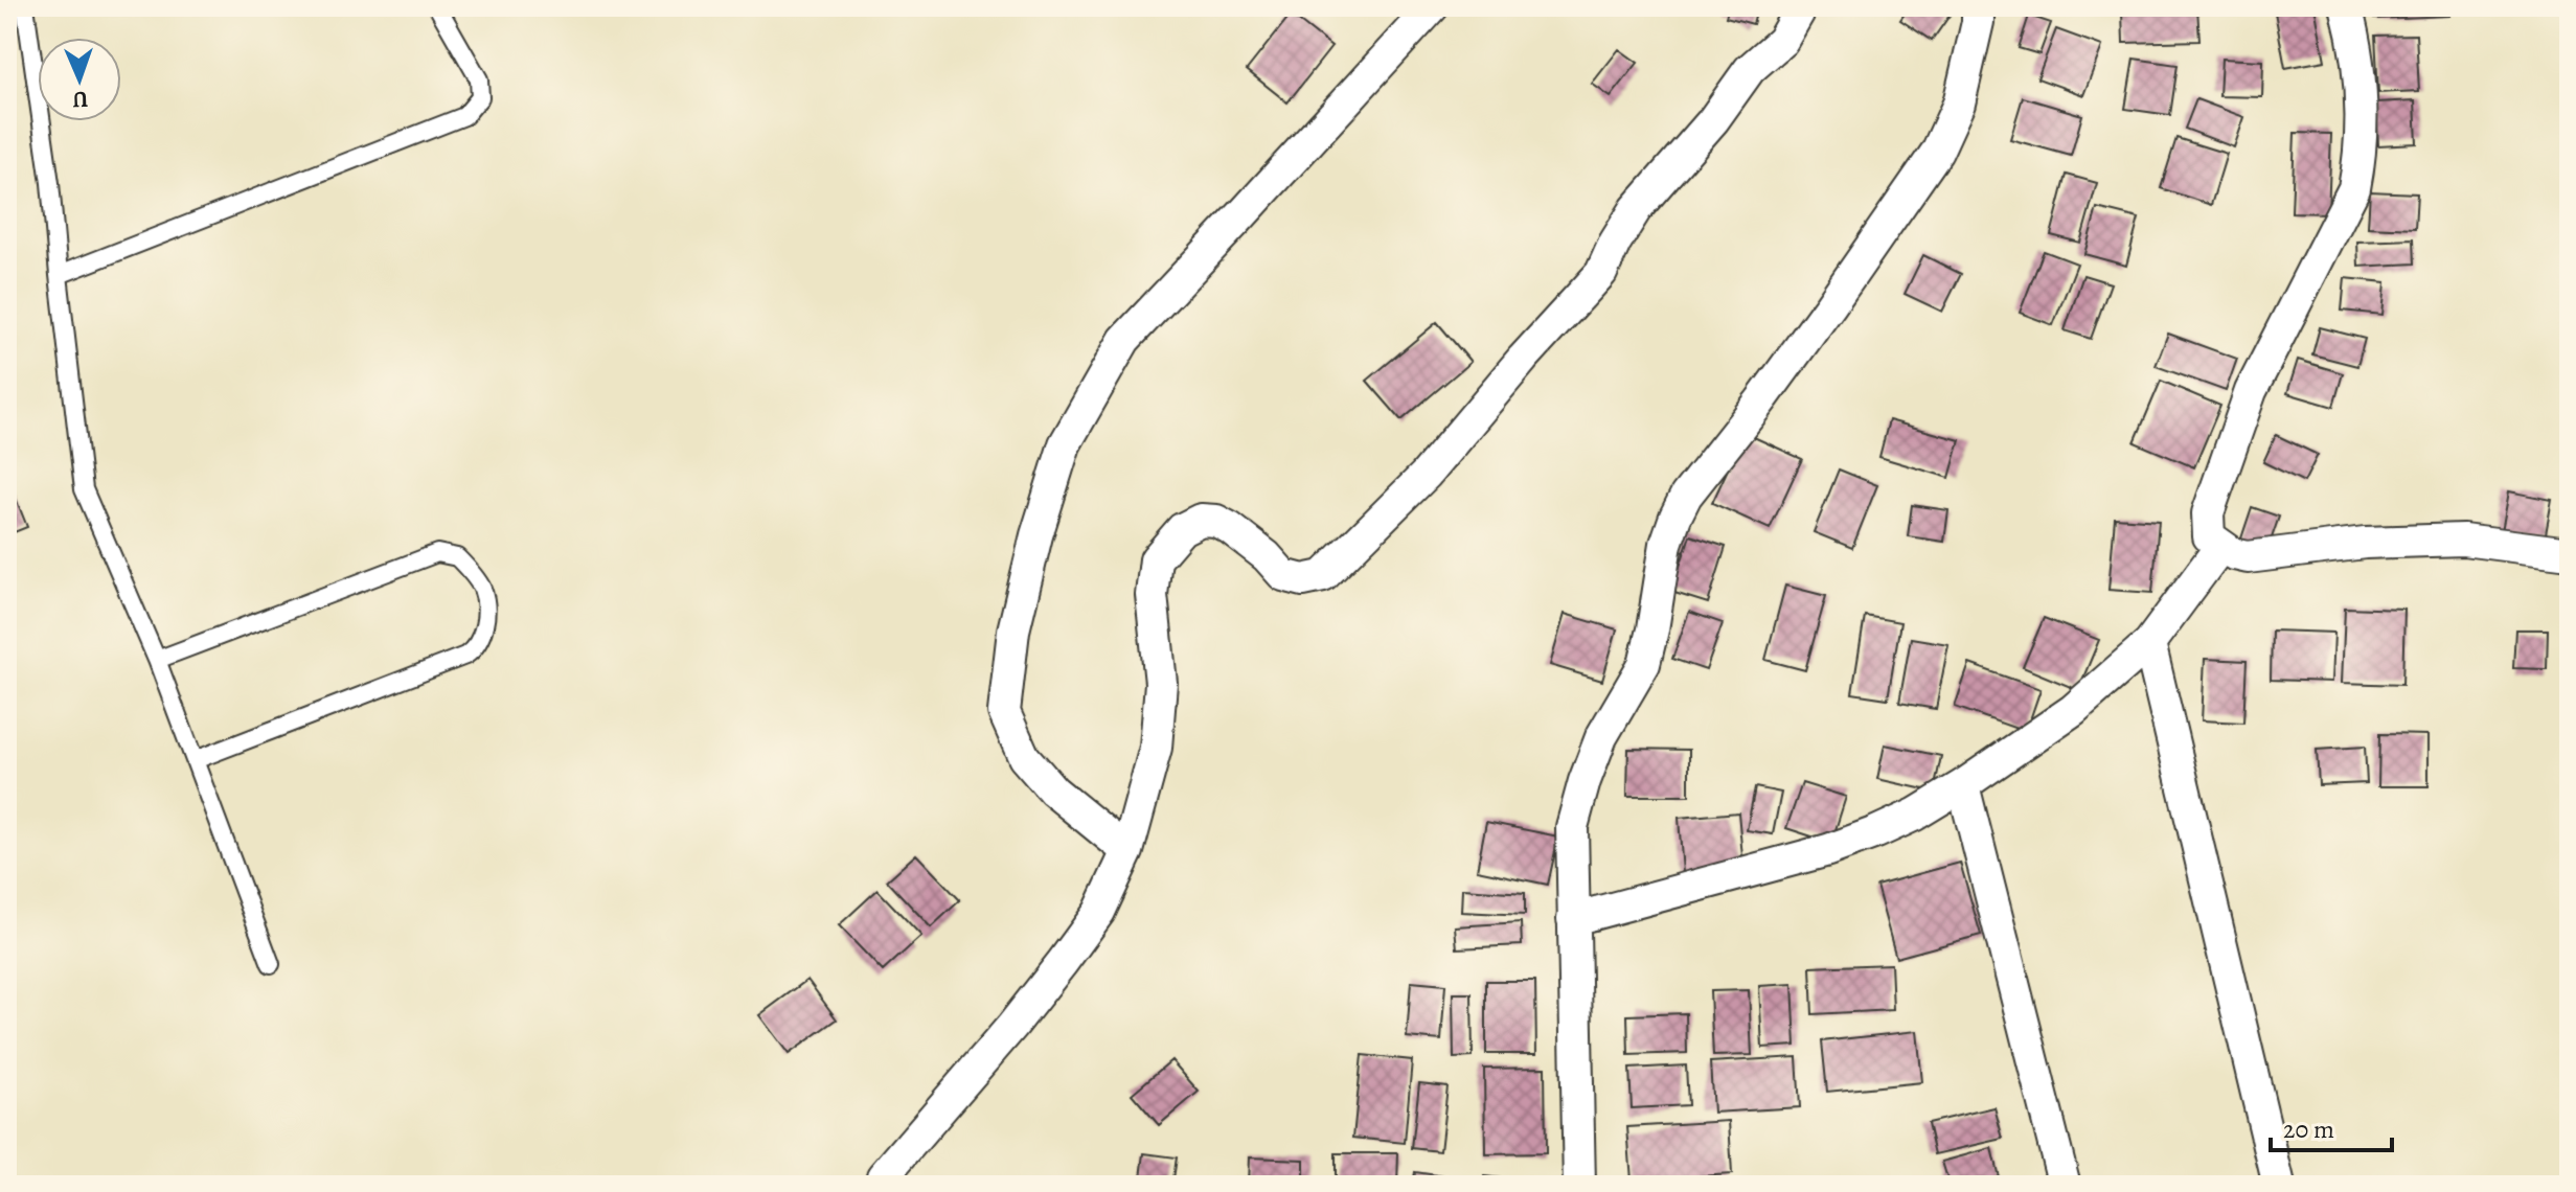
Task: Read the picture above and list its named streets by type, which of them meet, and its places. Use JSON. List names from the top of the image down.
{
  "scale_bar": "20 m",
  "north": "bottom"
}
